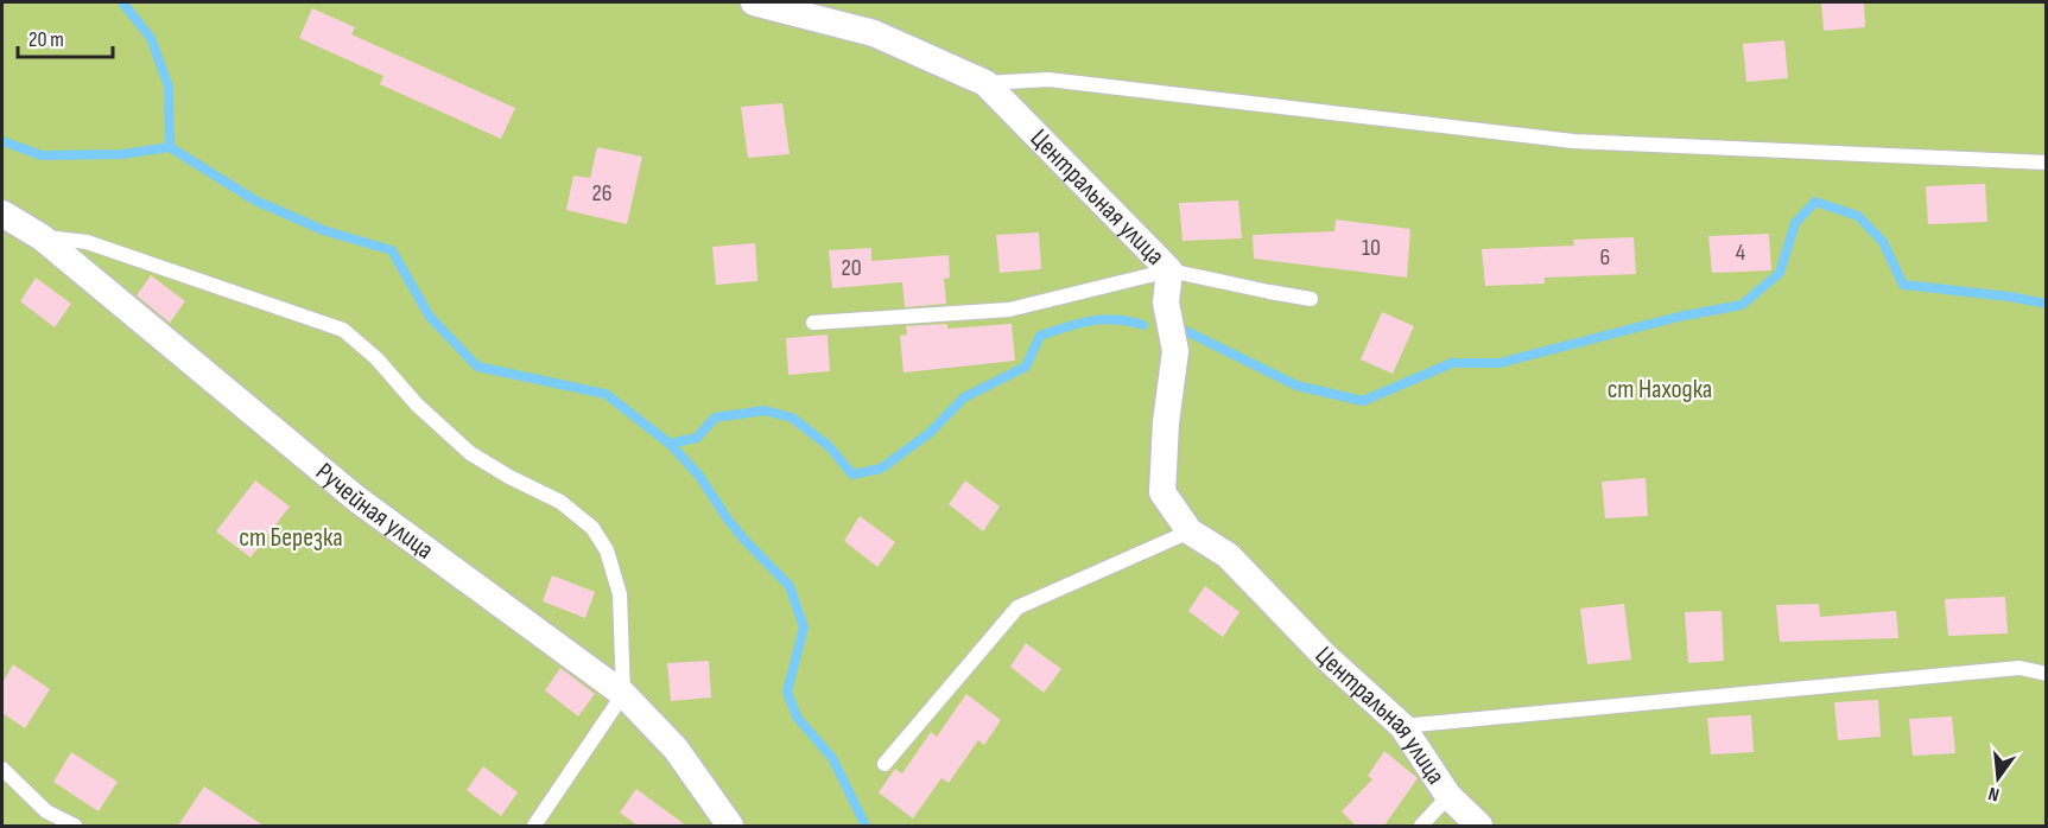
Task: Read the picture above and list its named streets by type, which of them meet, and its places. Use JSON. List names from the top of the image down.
{
  "streets": {
    "street": ["Центральная улица", "Ручейная улица"]
  },
  "parks": ["ст Находка", "ст Березка"],
  "house_numbers": [
    "26",
    "10",
    "4",
    "6",
    "20"
  ],
  "scale_bar": "20 m",
  "north": "bottom"
}
